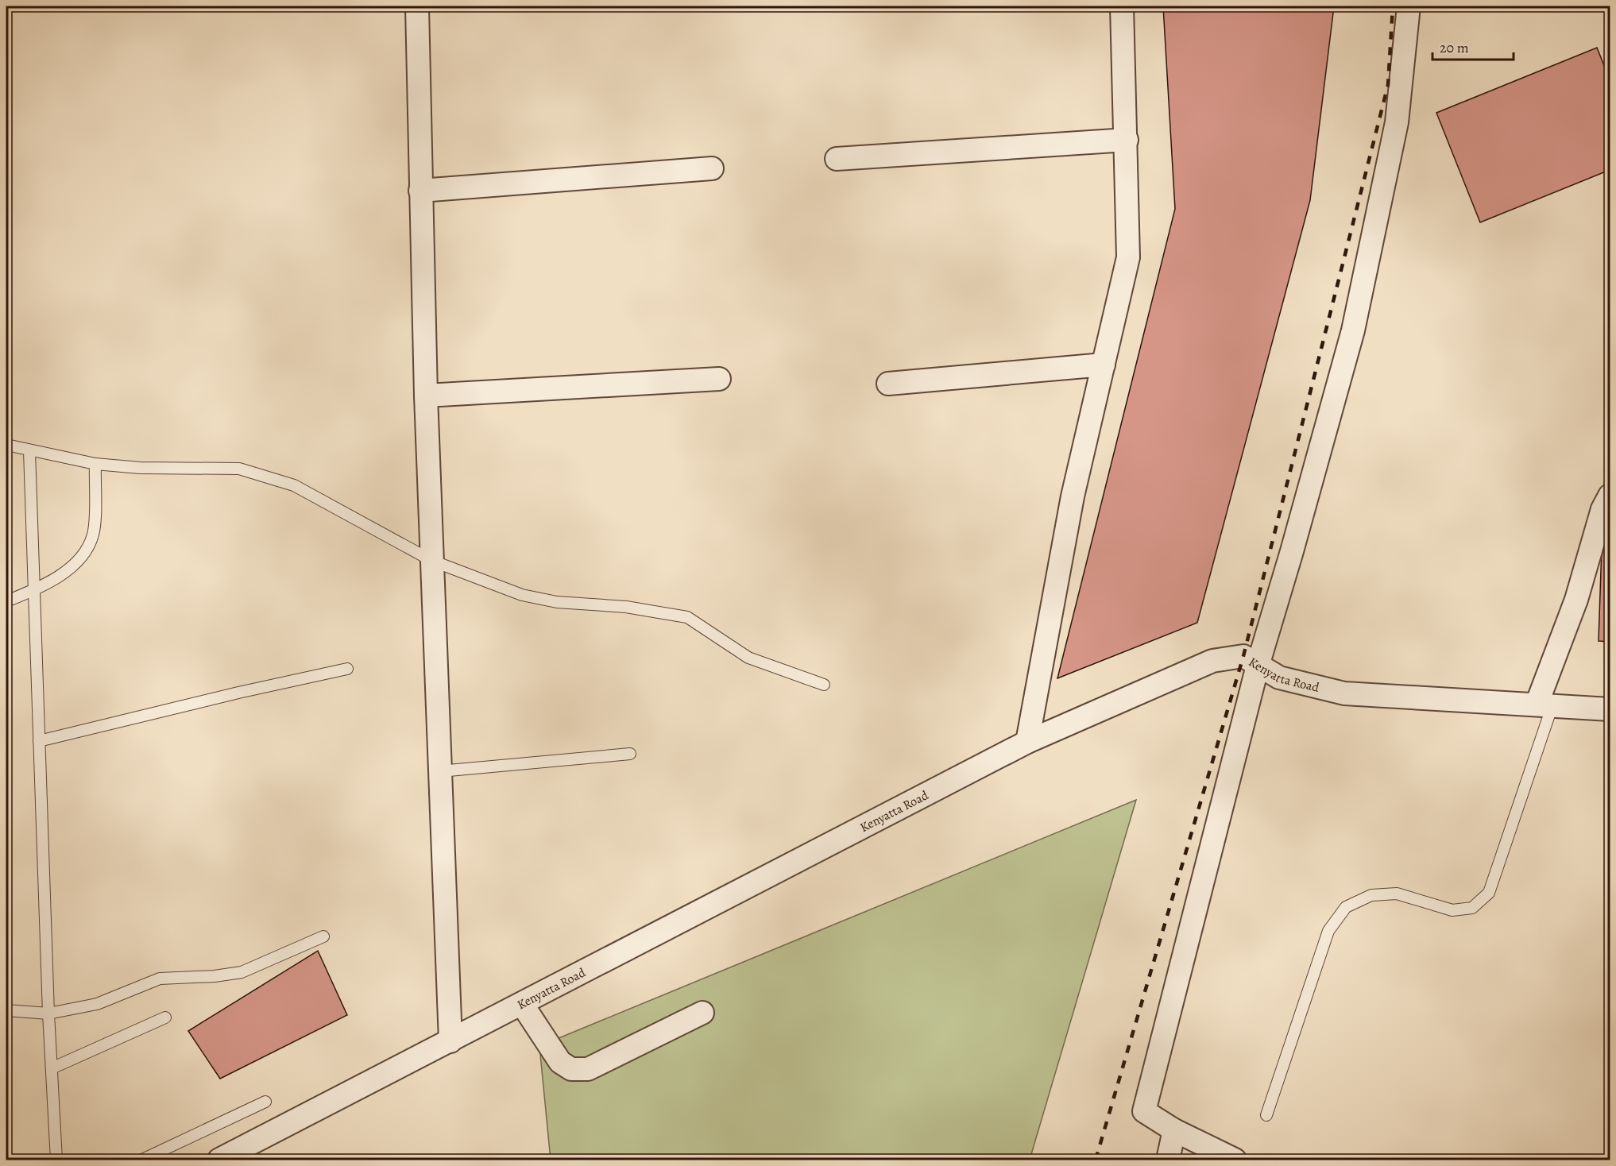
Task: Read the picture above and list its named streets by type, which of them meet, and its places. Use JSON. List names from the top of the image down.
{
  "streets": {
    "street": ["Kenyatta Road"]
  },
  "scale_bar": "20 m"
}
